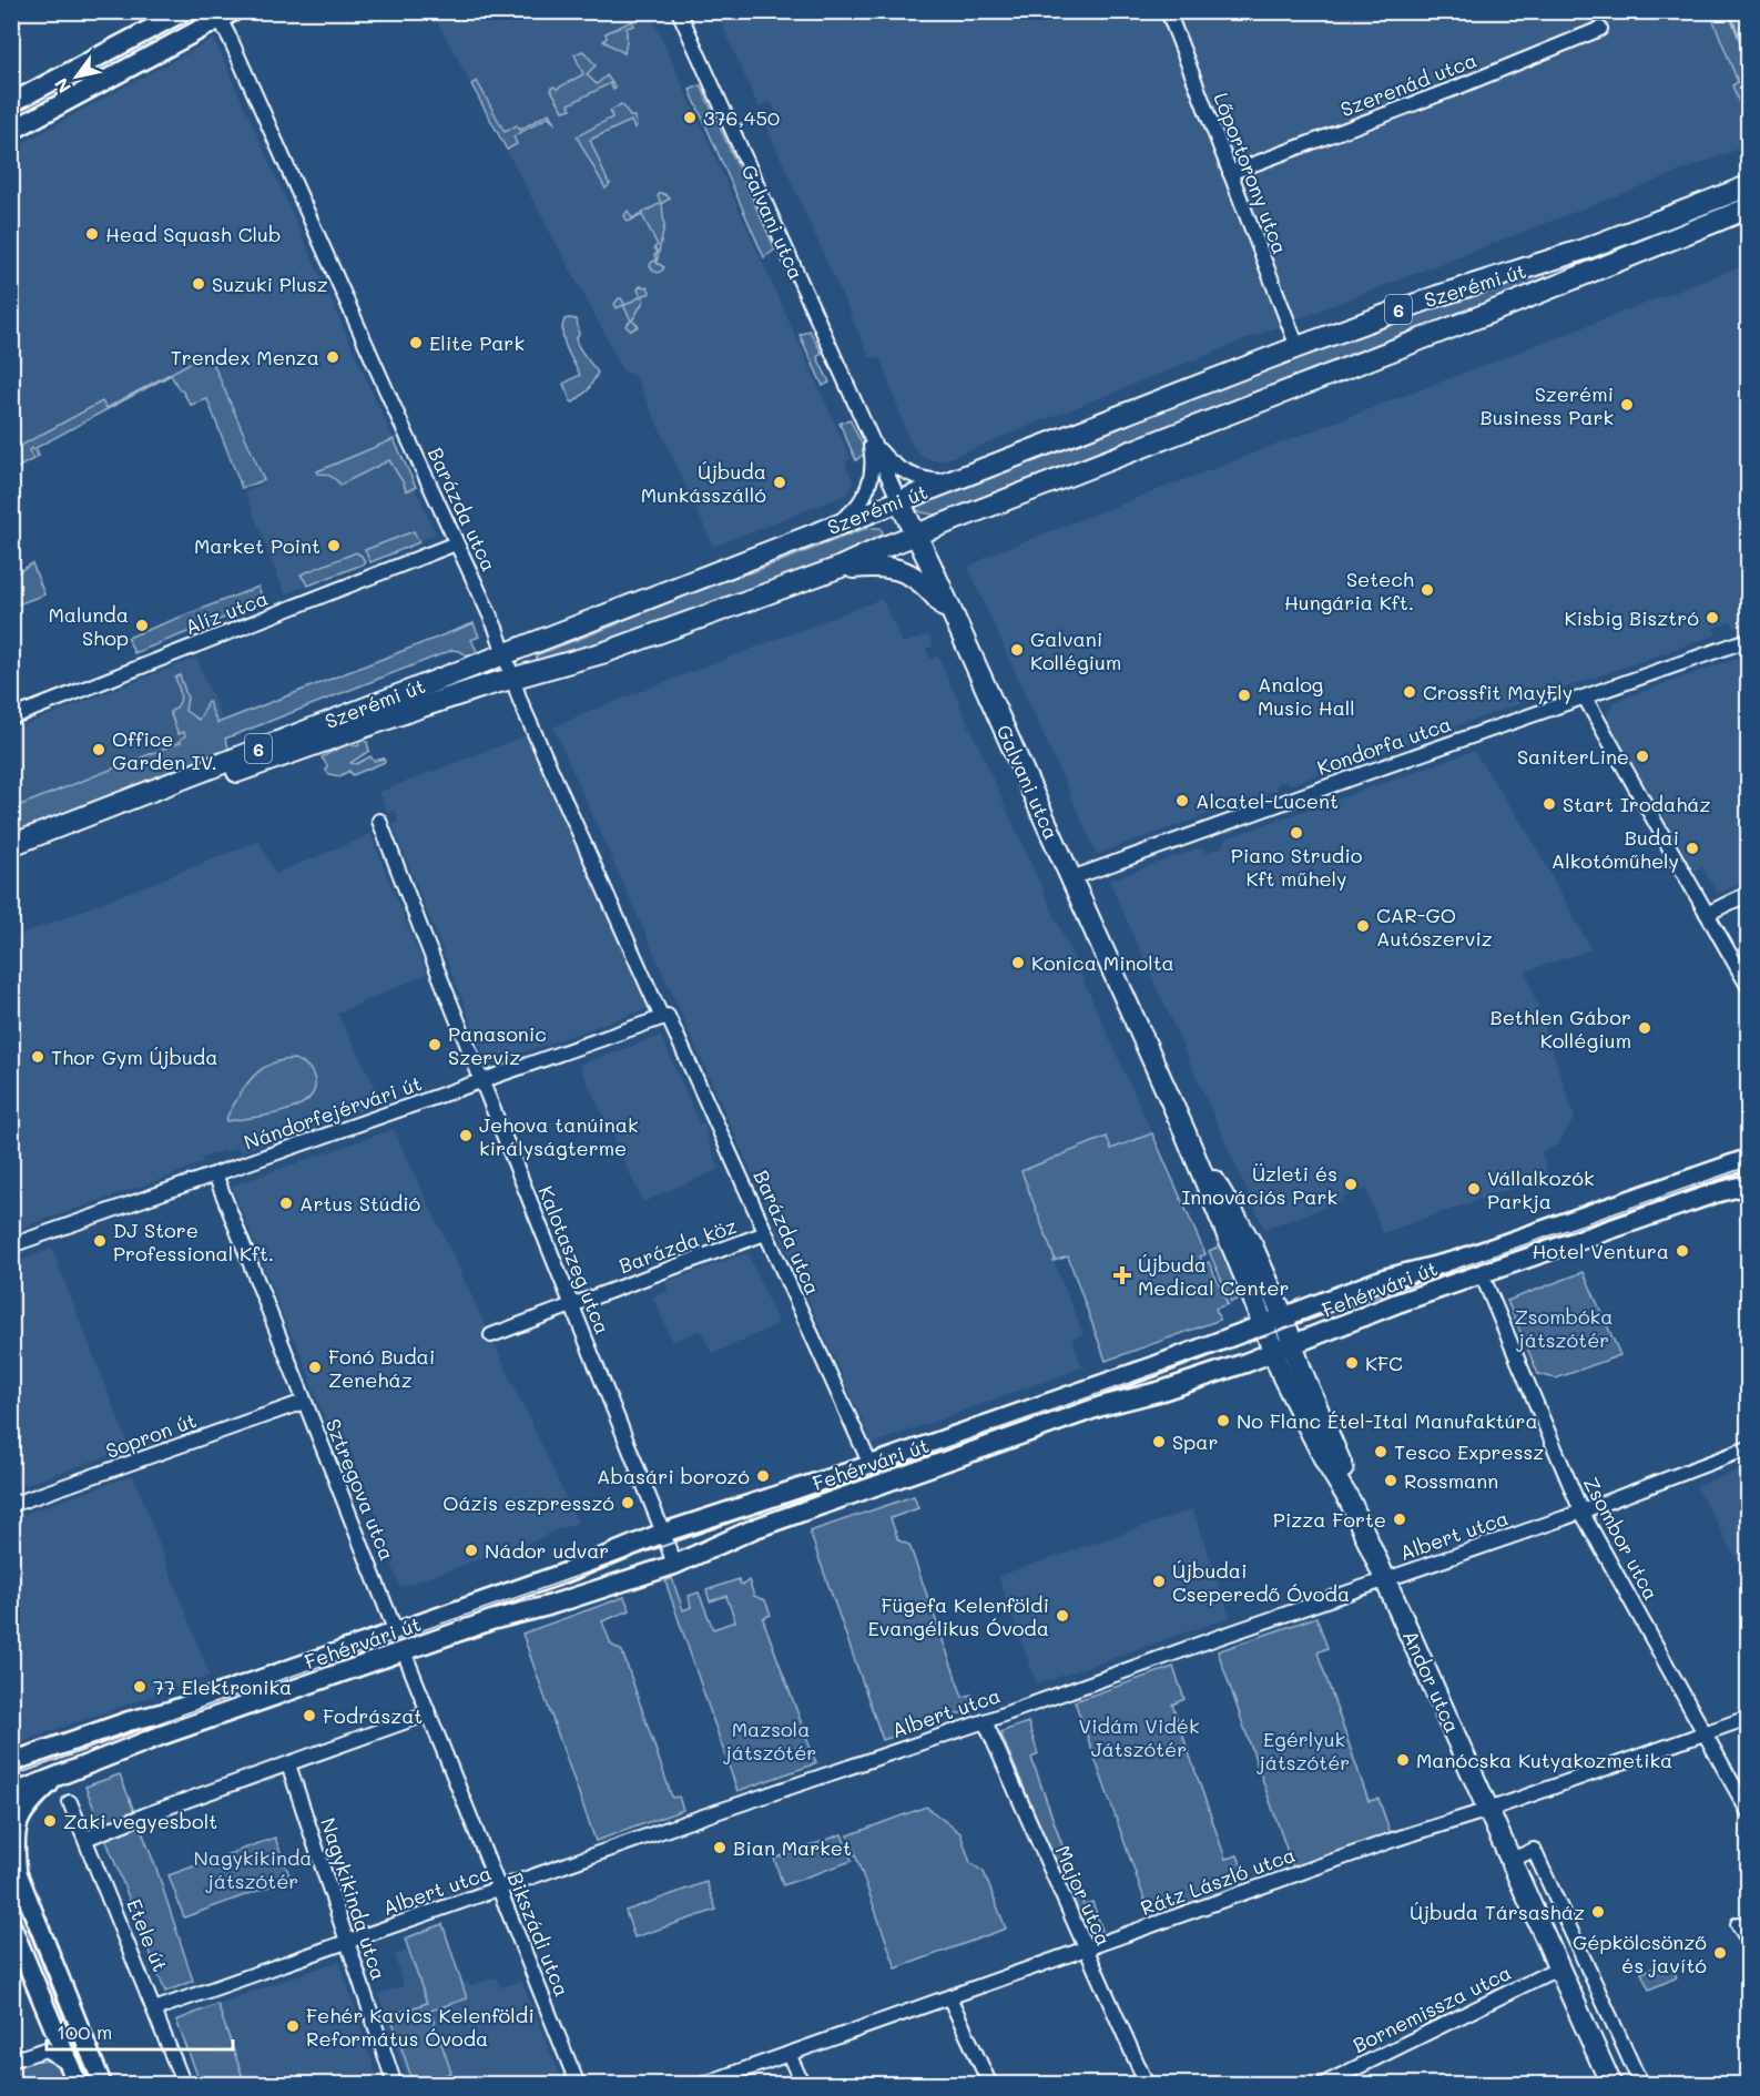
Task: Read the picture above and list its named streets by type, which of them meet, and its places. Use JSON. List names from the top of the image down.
{
  "streets": {
    "main road": [
      "Galvani utca",
      "Szerémi út",
      "6",
      "Andor utca"
    ],
    "street": [
      "Szerenád utca",
      "Lőportorony utca",
      "Barázda utca",
      "Alíz utca",
      "Kondorfa utca",
      "Nándorfejérvári út",
      "Barázda köz",
      "Kalotaszeg utca",
      "Fehérvári út",
      "Sopron út",
      "Sztregova utca",
      "Albert utca",
      "Zsombor utca",
      "Rátz László utca",
      "Major utca",
      "Nagykikinda utca",
      "Bikszádi utca",
      "Etele út",
      "Bornemissza utca"
    ]
  },
  "crossings": [
    ["Szerenád utca", "Lőportorony utca"],
    ["Lőportorony utca", "Szerémi út"],
    ["Galvani utca", "Szerémi út"],
    ["Galvani utca", "Kondorfa utca"],
    ["Galvani utca", "Fehérvári út"],
    ["Galvani utca", "Andor utca"],
    ["Szerémi út", "Barázda utca"],
    ["Barázda utca", "Alíz utca"],
    ["Barázda utca", "Nándorfejérvári út"],
    ["Barázda utca", "Barázda köz"],
    ["Barázda utca", "Fehérvári út"],
    ["Nándorfejérvári út", "Kalotaszeg utca"],
    ["Nándorfejérvári út", "Sztregova utca"],
    ["Barázda köz", "Kalotaszeg utca"],
    ["Kalotaszeg utca", "Fehérvári út"],
    ["Fehérvári út", "Sztregova utca"],
    ["Fehérvári út", "Zsombor utca"],
    ["Fehérvári út", "Andor utca"],
    ["Fehérvári út", "Bikszádi utca"],
    ["Sopron út", "Sztregova utca"],
    ["Albert utca", "Zsombor utca"],
    ["Albert utca", "Andor utca"],
    ["Albert utca", "Major utca"],
    ["Albert utca", "Nagykikinda utca"],
    ["Albert utca", "Bikszádi utca"],
    ["Albert utca", "Etele út"],
    ["Zsombor utca", "Rátz László utca"],
    ["Andor utca", "Rátz László utca"],
    ["Andor utca", "Bornemissza utca"],
    ["Rátz László utca", "Major utca"]
  ],
  "parks": [
    "Zsombóka játszótér",
    "Vidám Vidék Játszótér",
    "Mazsola játszótér",
    "Egérlyuk játszótér",
    "Nagykikinda játszótér"
  ],
  "places": {
    "other": [
      "376,450",
      "Head Squash Club",
      "Suzuki Plusz",
      "Elite Park",
      "Trendex Menza",
      "Szerémi Business Park",
      "Újbuda Munkásszálló",
      "Market Point",
      "Setech Hungária Kft.",
      "Kisbig Bisztró",
      "Malunda Shop",
      "Galvani Kollégium",
      "Crossfit MayFly",
      "Analog Music Hall",
      "Office Garden IV.",
      "SaniterLine",
      "Alcatel-Lucent",
      "Start Irodaház",
      "Piano Strudio Kft műhely",
      "Budai Alkotóműhely",
      "CAR-GO Autószerviz",
      "Konica Minolta",
      "Bethlen Gábor Kollégium",
      "Panasonic Szerviz",
      "Thor Gym Újbuda",
      "Jehova tanúinak királyságterme",
      "Üzleti és Innovációs Park",
      "Vállalkozók Parkja",
      "Artus Stúdió",
      "DJ Store Professional Kft.",
      "Hotel Ventura",
      "KFC",
      "Fonó Budai Zeneház",
      "No Flanc Étel-Ital Manufaktúra",
      "Spar",
      "Tesco Expressz",
      "Abasári borozó",
      "Rossmann",
      "Oázis eszpresszó",
      "Pizza Forte",
      "Nádor udvar",
      "Újbudai Cseperedő Óvoda",
      "Fügefa Kelenföldi Evangélikus Óvoda",
      "77 Elektronika",
      "Fodrászat",
      "Manócska Kutyakozmetika",
      "Zaki vegyesbolt",
      "Bian Market",
      "Újbuda Társasház",
      "Gépkölcsönző és javító",
      "Fehér Kavics Kelenföldi Református Óvoda"
    ],
    "health": ["Újbuda Medical Center"]
  },
  "scale_bar": "100 m",
  "north": "bottom left"
}
